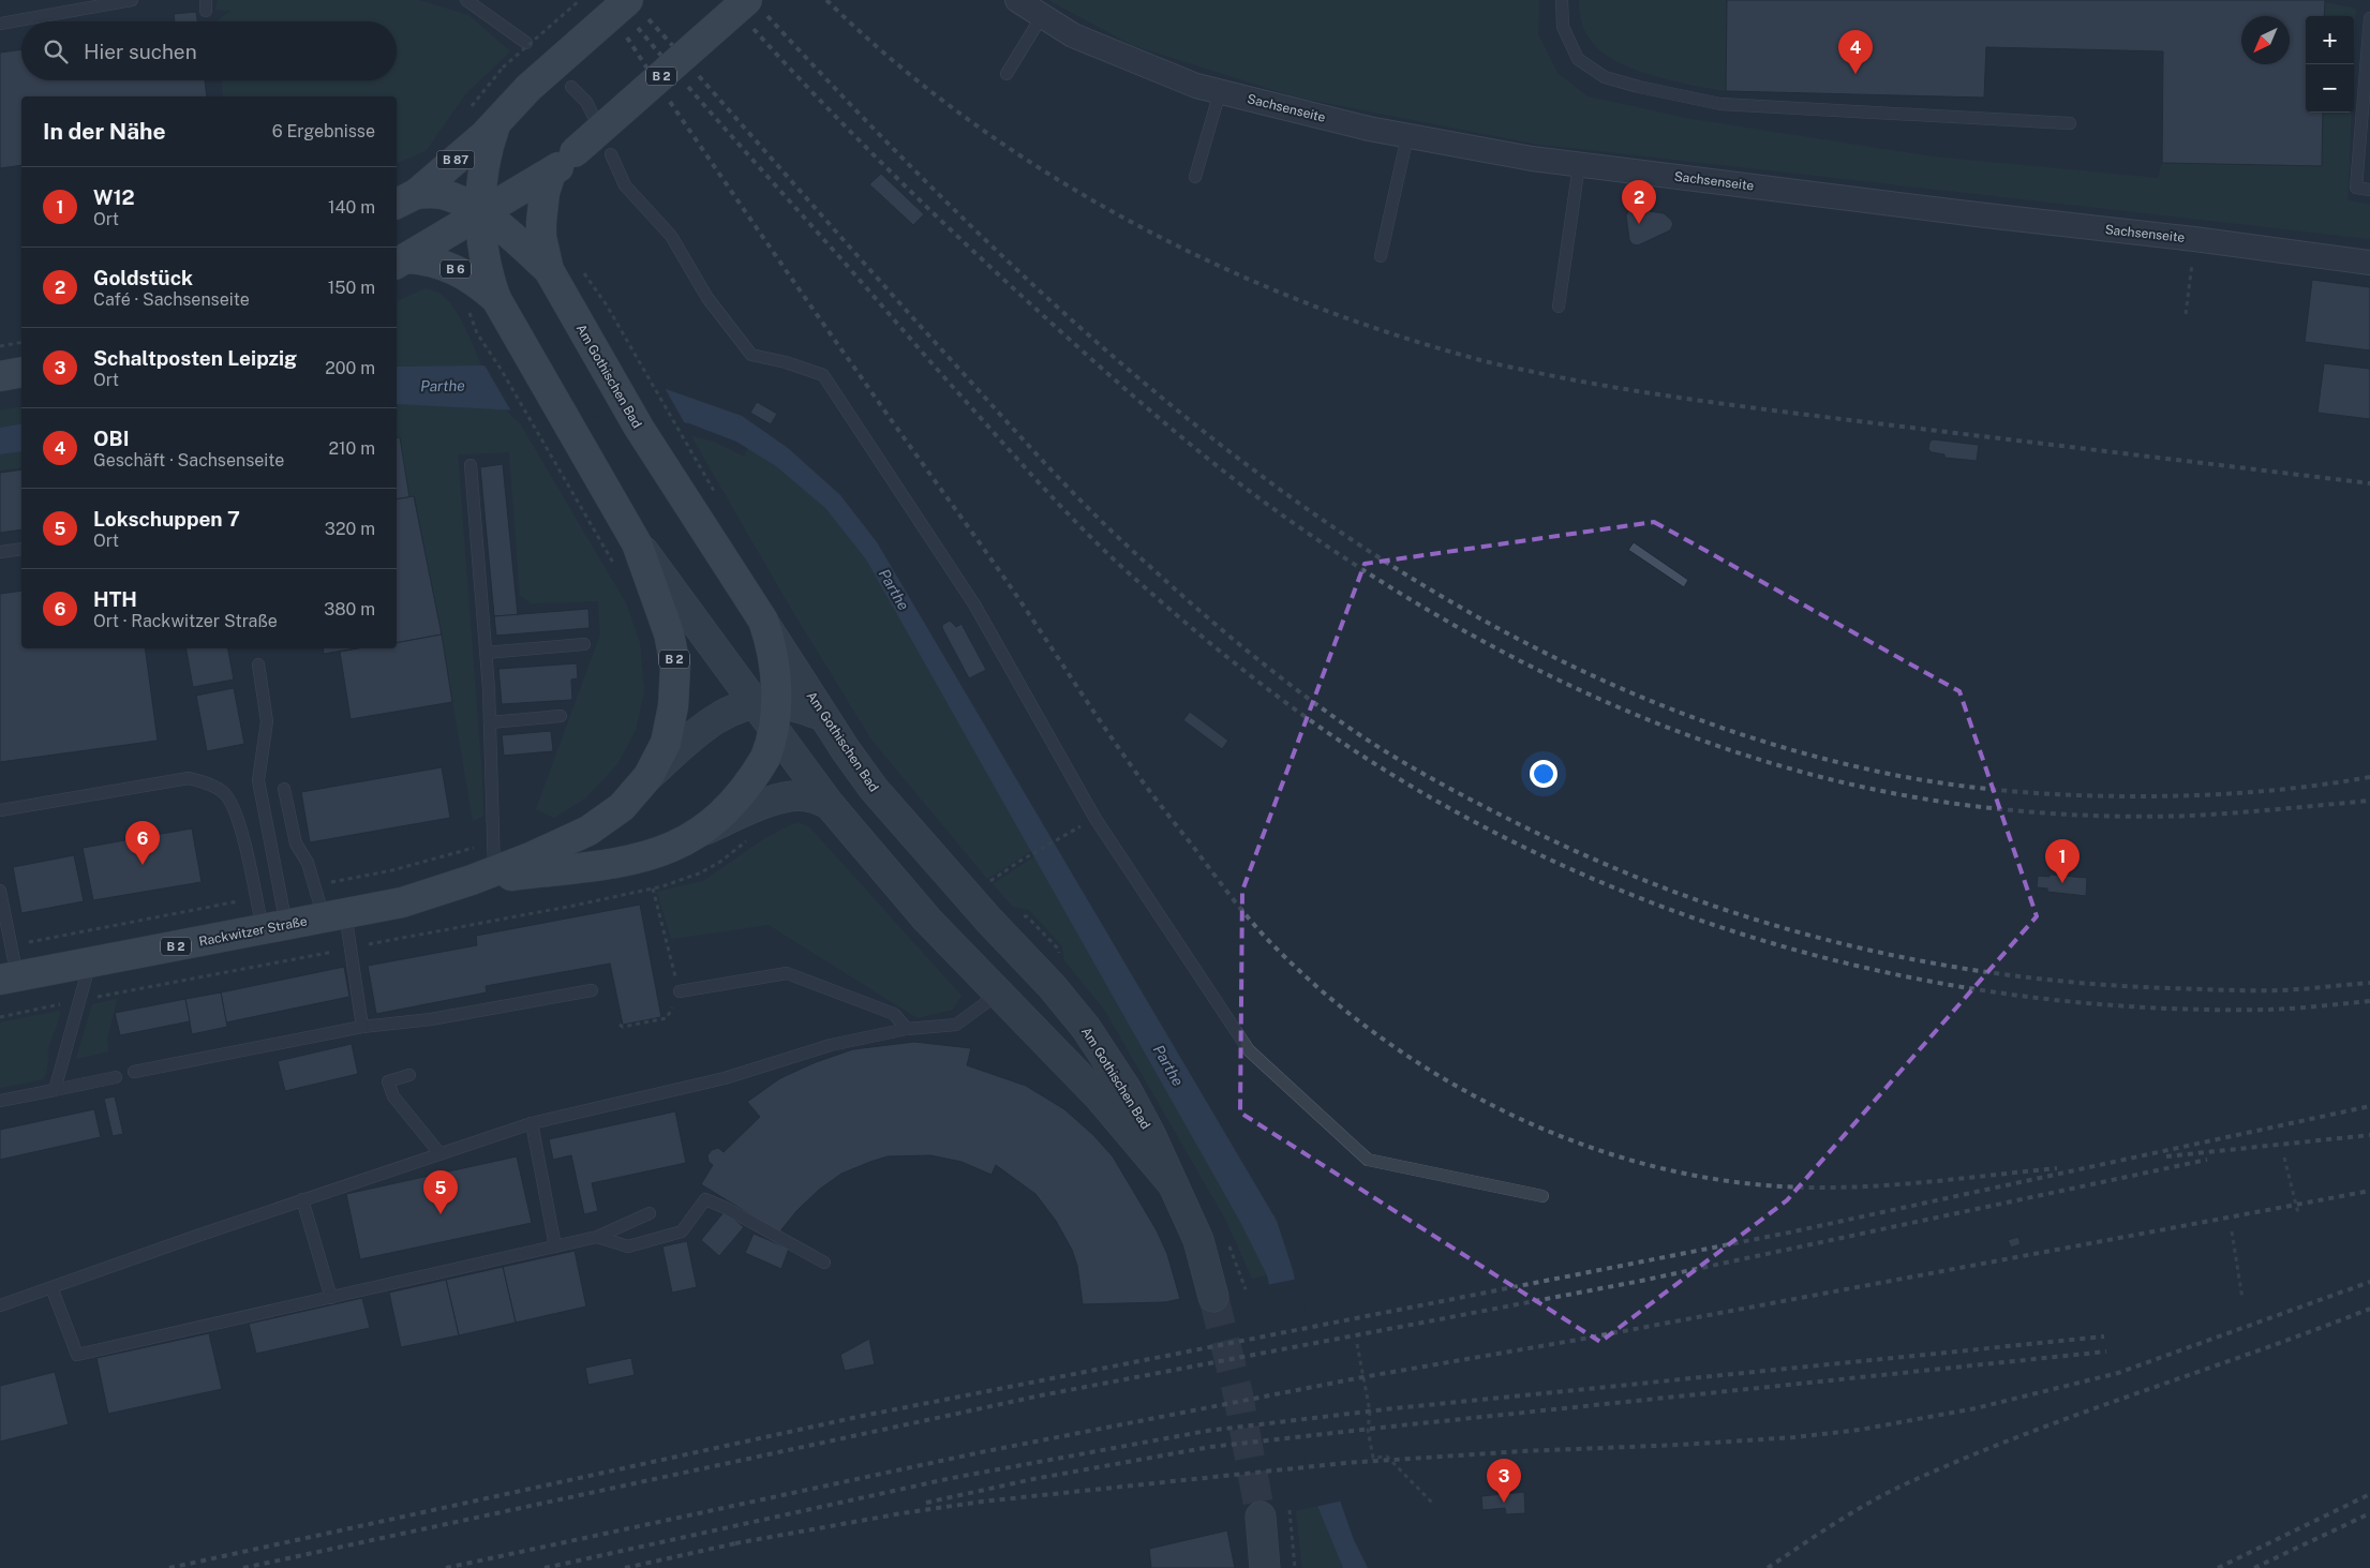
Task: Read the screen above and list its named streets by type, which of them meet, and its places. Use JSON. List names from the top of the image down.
{
  "streets": {
    "main road": [
      "B 2",
      "B 87",
      "B 6",
      "Am Gothischen Bad",
      "Rackwitzer Straße"
    ],
    "street": ["Sachsenseite"]
  },
  "crossings": [
    ["B 2", "B 87"],
    ["B 2", "Am Gothischen Bad"],
    ["B 87", "Am Gothischen Bad"],
    ["Am Gothischen Bad", "Rackwitzer Straße"]
  ],
  "water": ["Parthe"],
  "north": "bottom left",
  "page": {
    "map_buttons": ["+", "−"],
    "search": "Hier suchen",
    "pins": [
      "4",
      "2",
      "6",
      "1",
      "5",
      "3"
    ],
    "heading": ["In der Nähe", "6 Ergebnisse"],
    "list": [
      {
        "mark": "1",
        "name": "W12",
        "note": "Ort",
        "value": "140 m"
      },
      {
        "mark": "2",
        "name": "Goldstück",
        "note": "Café · Sachsenseite",
        "value": "150 m"
      },
      {
        "mark": "3",
        "name": "Schaltposten Leipzig",
        "note": "Ort",
        "value": "200 m"
      },
      {
        "mark": "4",
        "name": "OBI",
        "note": "Geschäft · Sachsenseite",
        "value": "210 m"
      },
      {
        "mark": "5",
        "name": "Lokschuppen 7",
        "note": "Ort",
        "value": "320 m"
      },
      {
        "mark": "6",
        "name": "HTH",
        "note": "Ort · Rackwitzer Straße",
        "value": "380 m"
      }
    ]
  }
}
